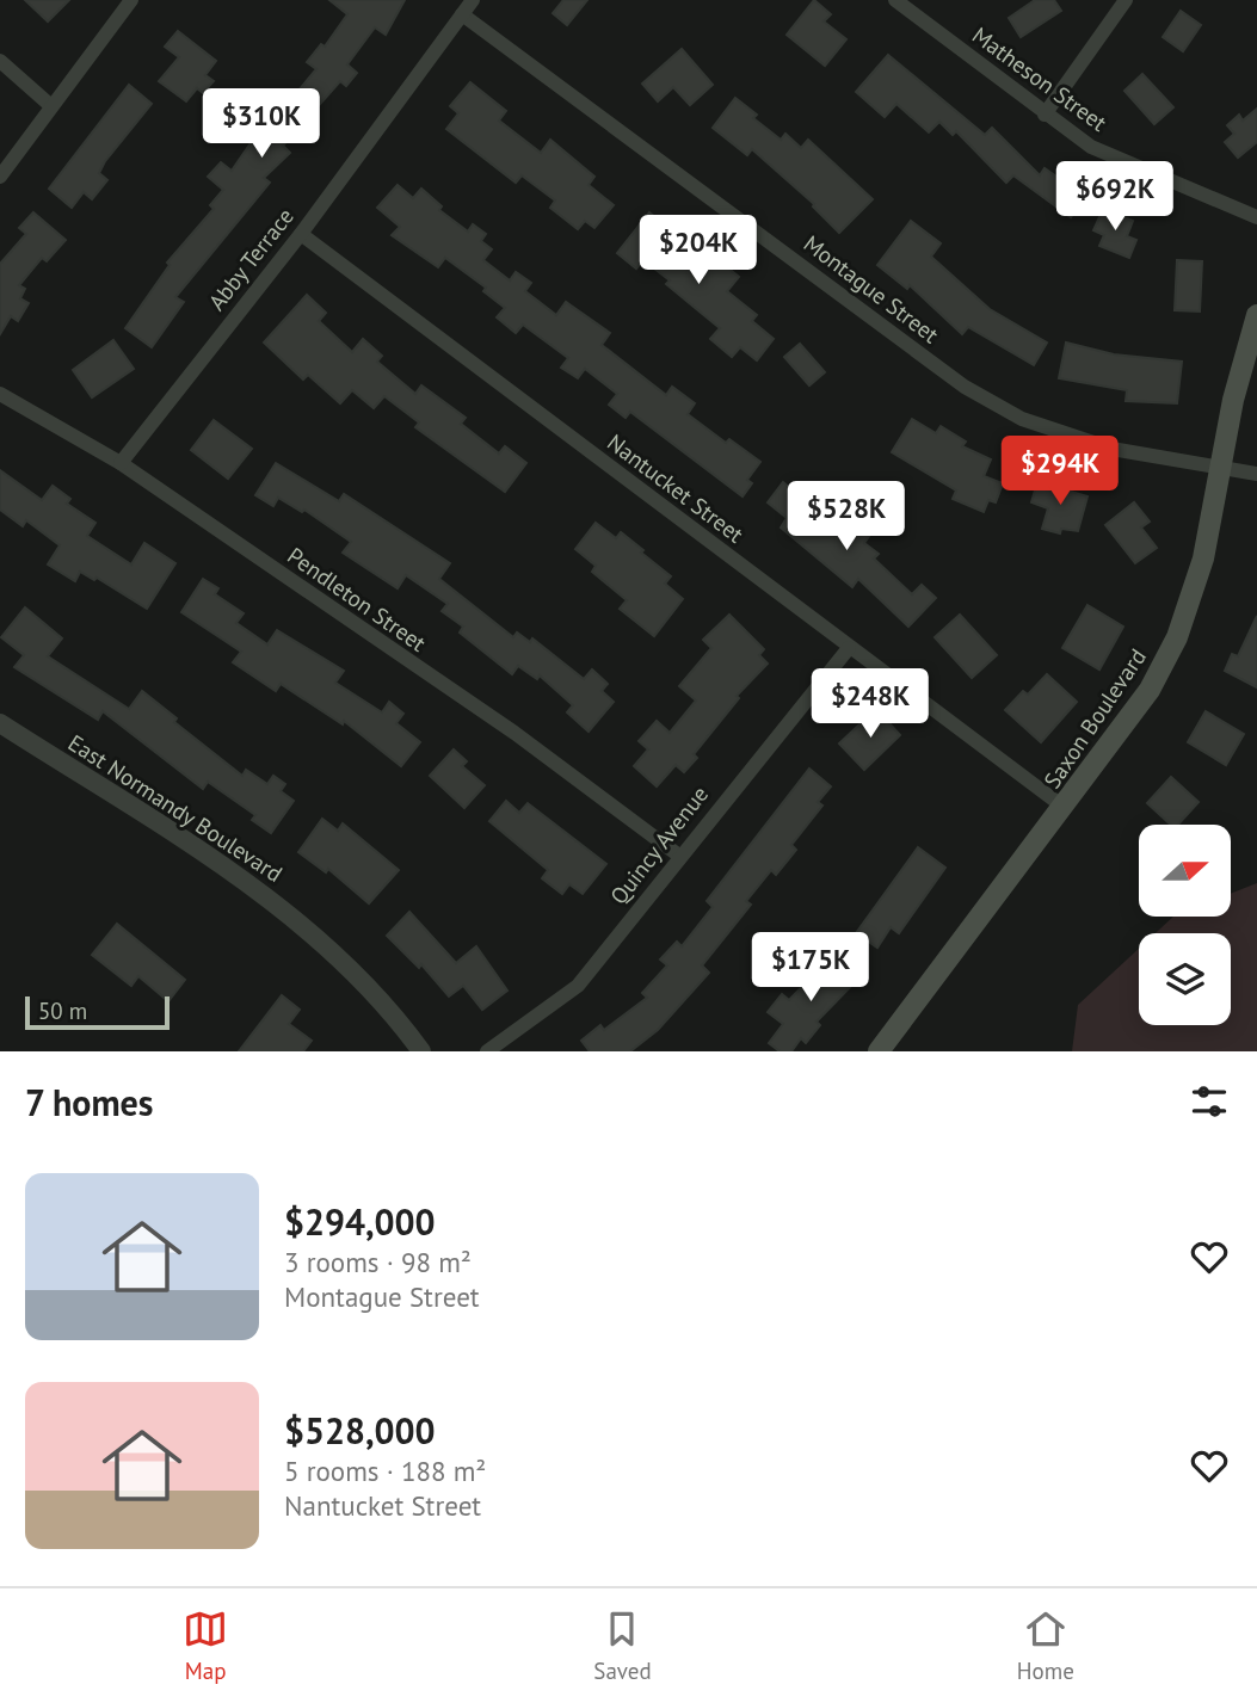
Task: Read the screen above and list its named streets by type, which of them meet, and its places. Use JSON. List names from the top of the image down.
{
  "streets": {
    "main road": ["Saxon Boulevard"],
    "street": [
      "Matheson Street",
      "Abby Terrace",
      "Montague Street",
      "Nantucket Street",
      "Pendleton Street",
      "East Normandy Boulevard",
      "Quincy Avenue"
    ]
  },
  "crossings": [
    ["Abby Terrace", "Montague Street"],
    ["Abby Terrace", "Nantucket Street"],
    ["Abby Terrace", "Pendleton Street"],
    ["Montague Street", "Saxon Boulevard"],
    ["Nantucket Street", "Saxon Boulevard"],
    ["Nantucket Street", "Quincy Avenue"],
    ["Pendleton Street", "Quincy Avenue"]
  ],
  "scale_bar": "50 m",
  "north": "right",
  "page": {
    "price": [
      "$310K",
      "$692K",
      "$204K",
      "$294K",
      "$528K",
      "$248K",
      "$175K"
    ],
    "scale": "50 m",
    "heading": "7 homes",
    "list": [
      {
        "name": "$294,000",
        "note": "3 rooms · 98 m² · Montague Street"
      },
      {
        "name": "$528,000",
        "note": "5 rooms · 188 m² · Nantucket Street"
      }
    ],
    "tabs": ["Map", "Saved", "Home"]
  }
}
